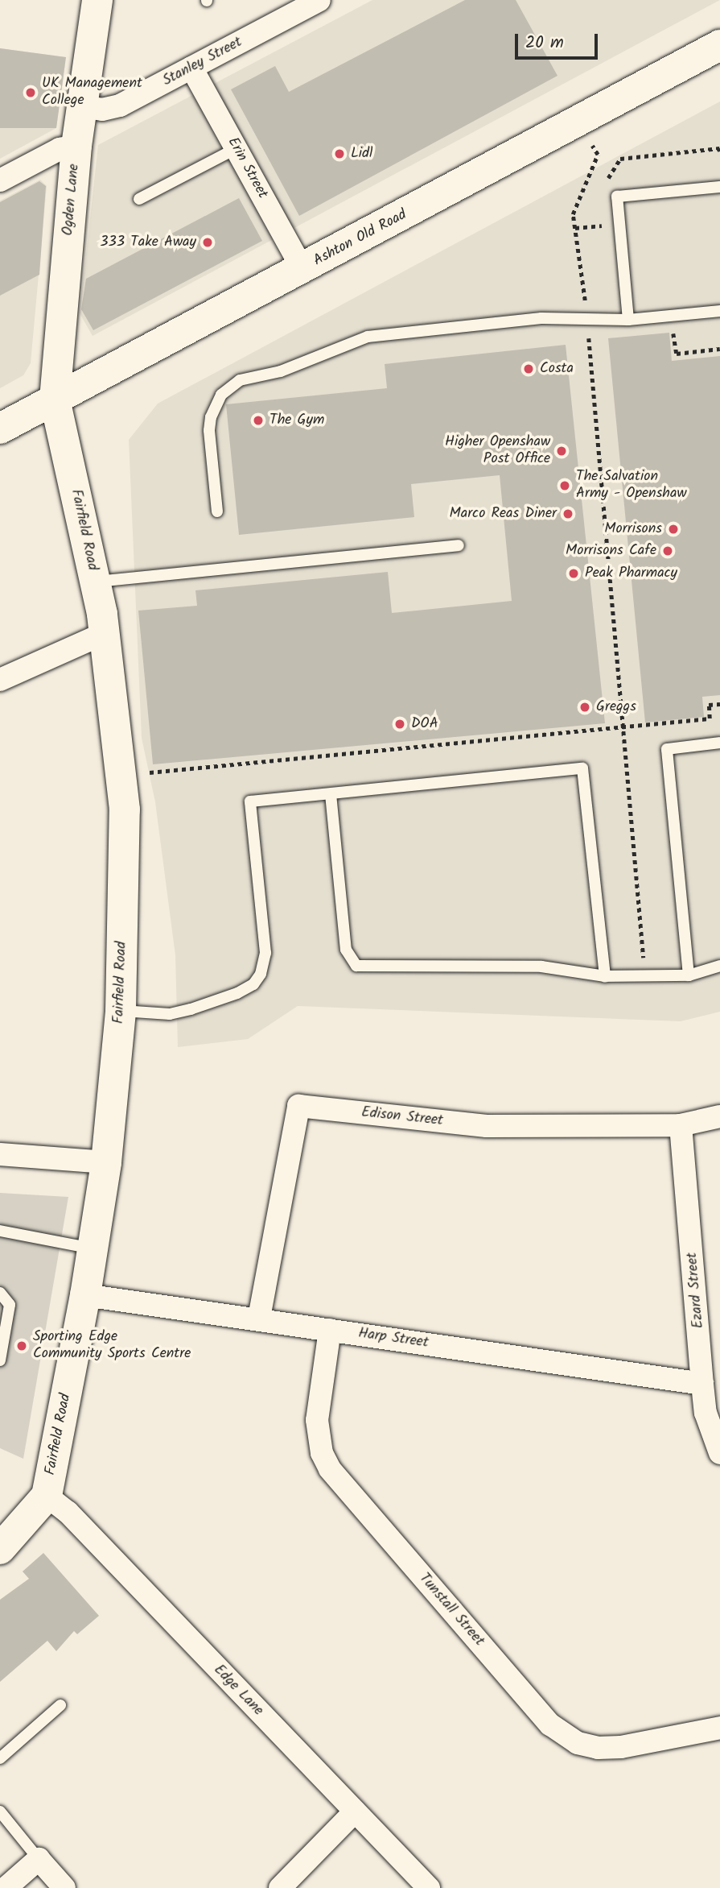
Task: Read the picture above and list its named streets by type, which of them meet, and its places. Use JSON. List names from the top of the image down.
{
  "streets": {
    "main road": ["Ogden Lane", "Ashton Old Road", "Fairfield Road"],
    "street": [
      "Stanley Street",
      "Erin Street",
      "Edison Street",
      "Ezard Street",
      "Harp Street",
      "Tunstall Street",
      "Edge Lane"
    ]
  },
  "crossings": [
    ["Stanley Street", "Erin Street"],
    ["Stanley Street", "Ogden Lane"],
    ["Erin Street", "Ashton Old Road"],
    ["Ogden Lane", "Ashton Old Road"],
    ["Ogden Lane", "Fairfield Road"],
    ["Ashton Old Road", "Fairfield Road"],
    ["Fairfield Road", "Harp Street"],
    ["Fairfield Road", "Edge Lane"],
    ["Edison Street", "Ezard Street"],
    ["Edison Street", "Harp Street"],
    ["Ezard Street", "Harp Street"],
    ["Harp Street", "Tunstall Street"]
  ],
  "places": [
    "UK Management College",
    "Lidl",
    "333 Take Away",
    "Costa",
    "The Gym",
    "Higher Openshaw Post Office",
    "The Salvation Army - Openshaw",
    "Marco Reas Diner",
    "Morrisons",
    "Morrisons Cafe",
    "Peak Pharmacy",
    "Greggs",
    "DOA",
    "Sporting Edge Community Sports Centre"
  ],
  "scale_bar": "20 m"
}
